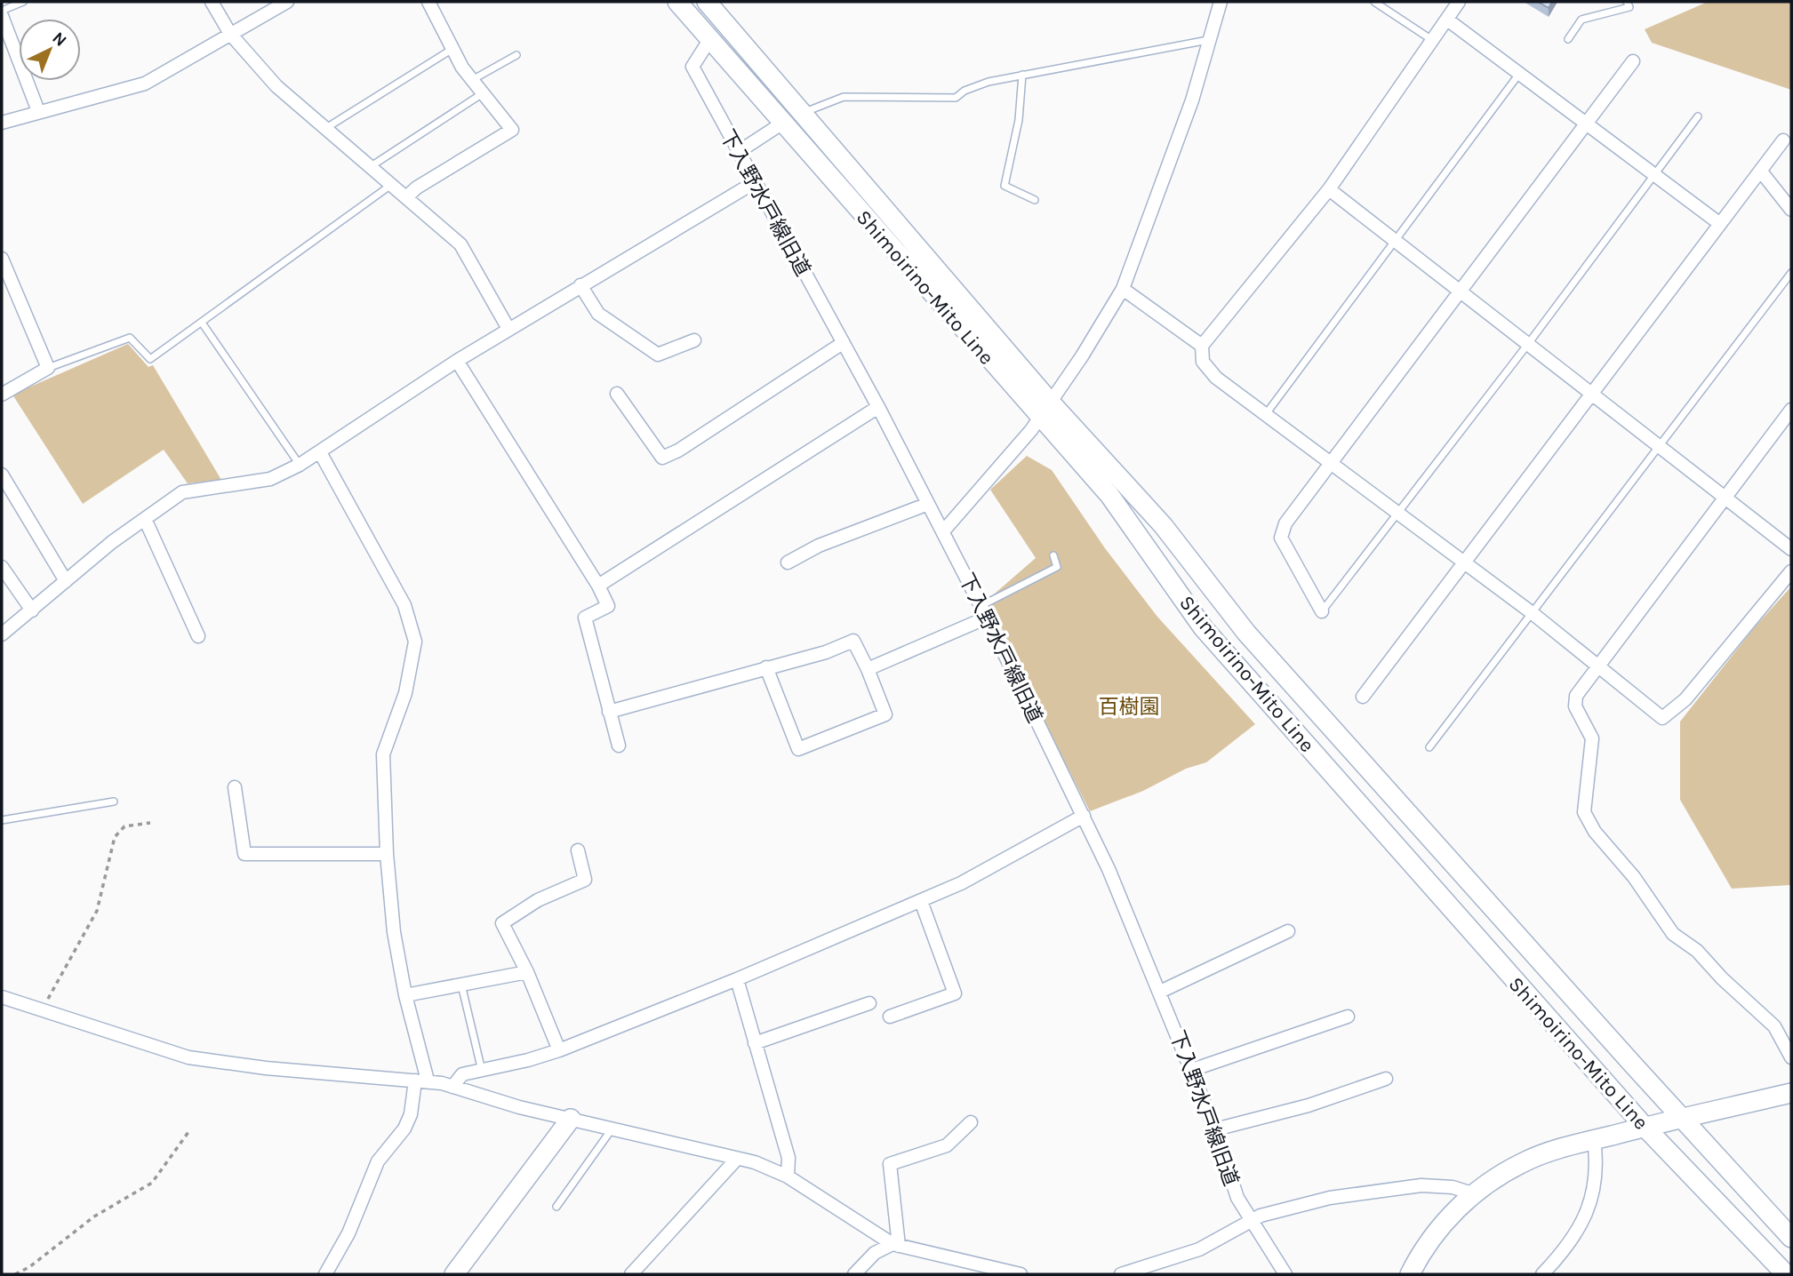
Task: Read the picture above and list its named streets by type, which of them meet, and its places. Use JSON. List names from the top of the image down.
{
  "streets": {
    "main road": ["Shimoirino-Mito Line"],
    "street": ["下入野水戸線旧道"]
  },
  "crossings": [
    ["下入野水戸線旧道", "Shimoirino-Mito Line"]
  ],
  "parks": ["百樹園"],
  "north": "top right"
}
